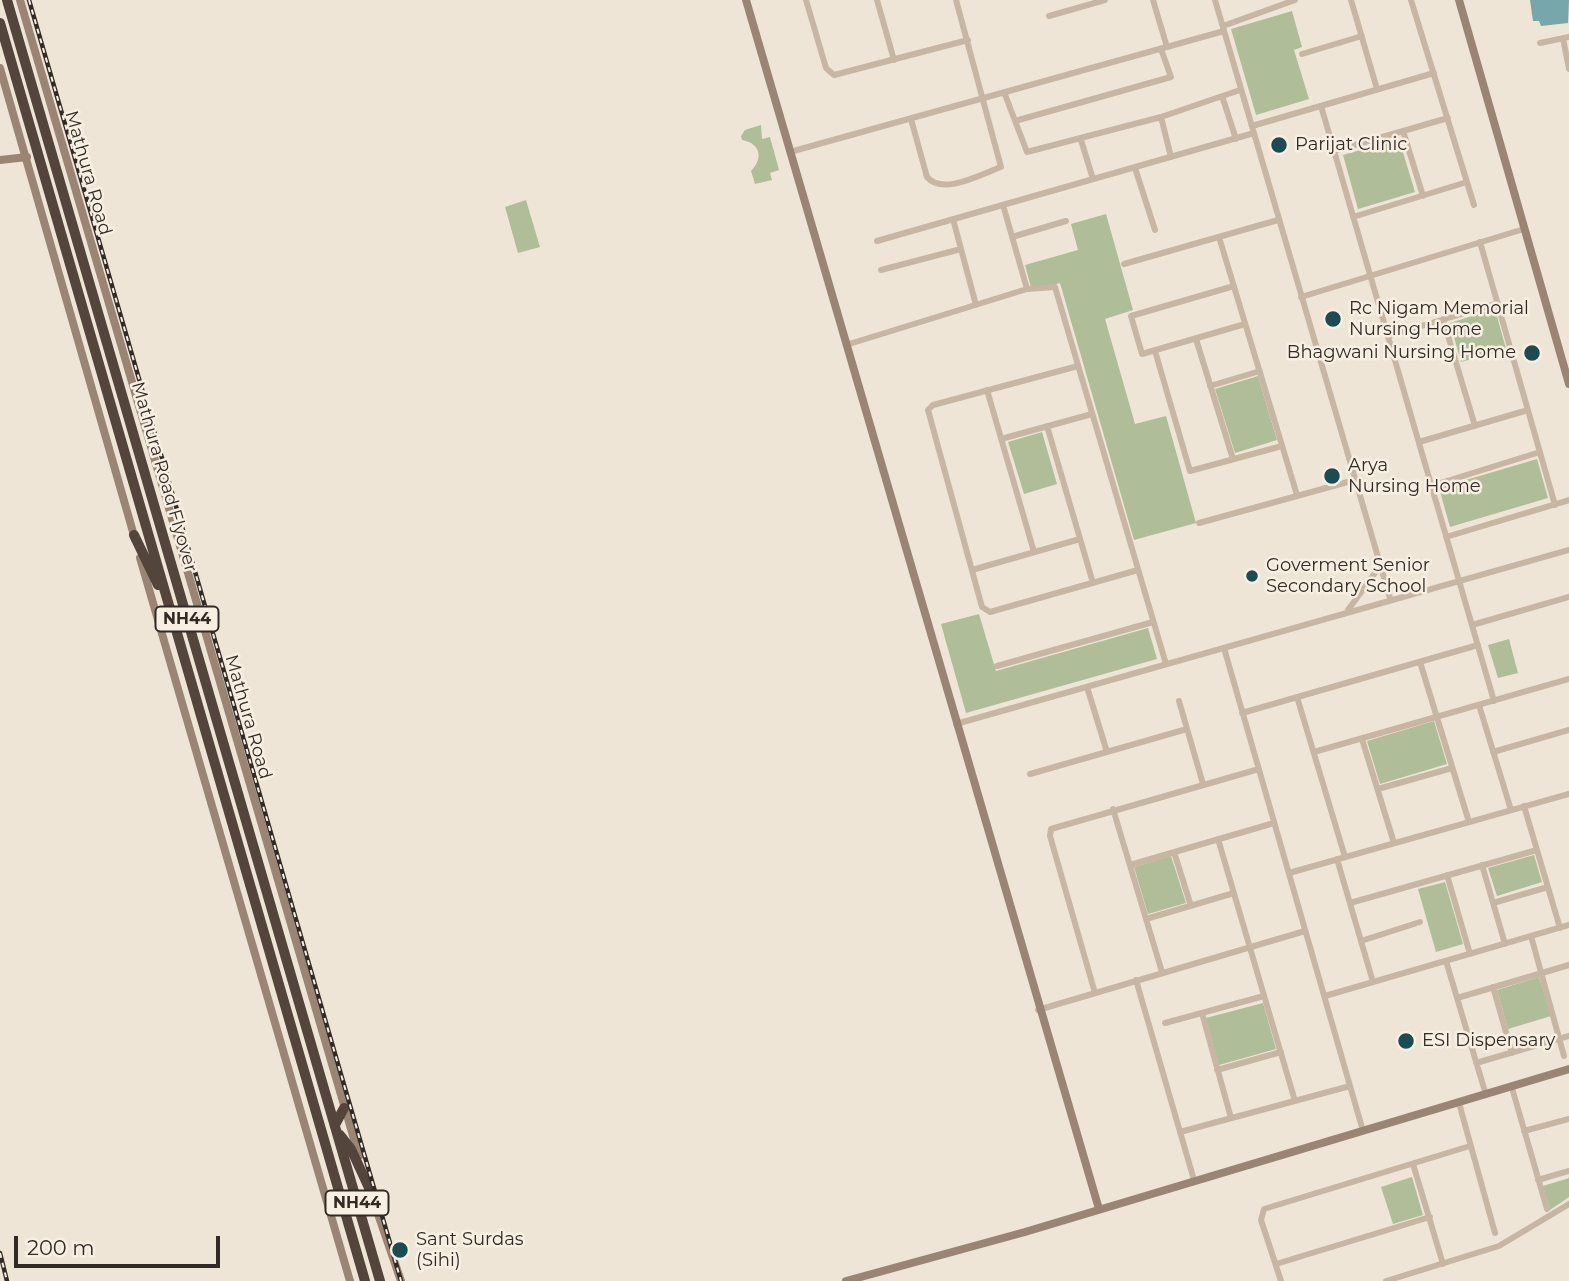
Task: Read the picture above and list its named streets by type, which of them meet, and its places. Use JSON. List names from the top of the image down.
{
  "streets": {
    "highway": ["Mathura Road Flyover", "NH44"],
    "main road": ["Mathura Road"]
  },
  "crossings": [
    ["Mathura Road Flyover", "NH44"]
  ],
  "places": [
    "Parijat Clinic",
    "Rc Nigam Memorial Nursing Home",
    "Bhagwani Nursing Home",
    "Arya Nursing Home",
    "Goverment Senior Secondary School",
    "ESI Dispensary",
    "Sant Surdas (Sihi)"
  ],
  "scale_bar": "200 m"
}
